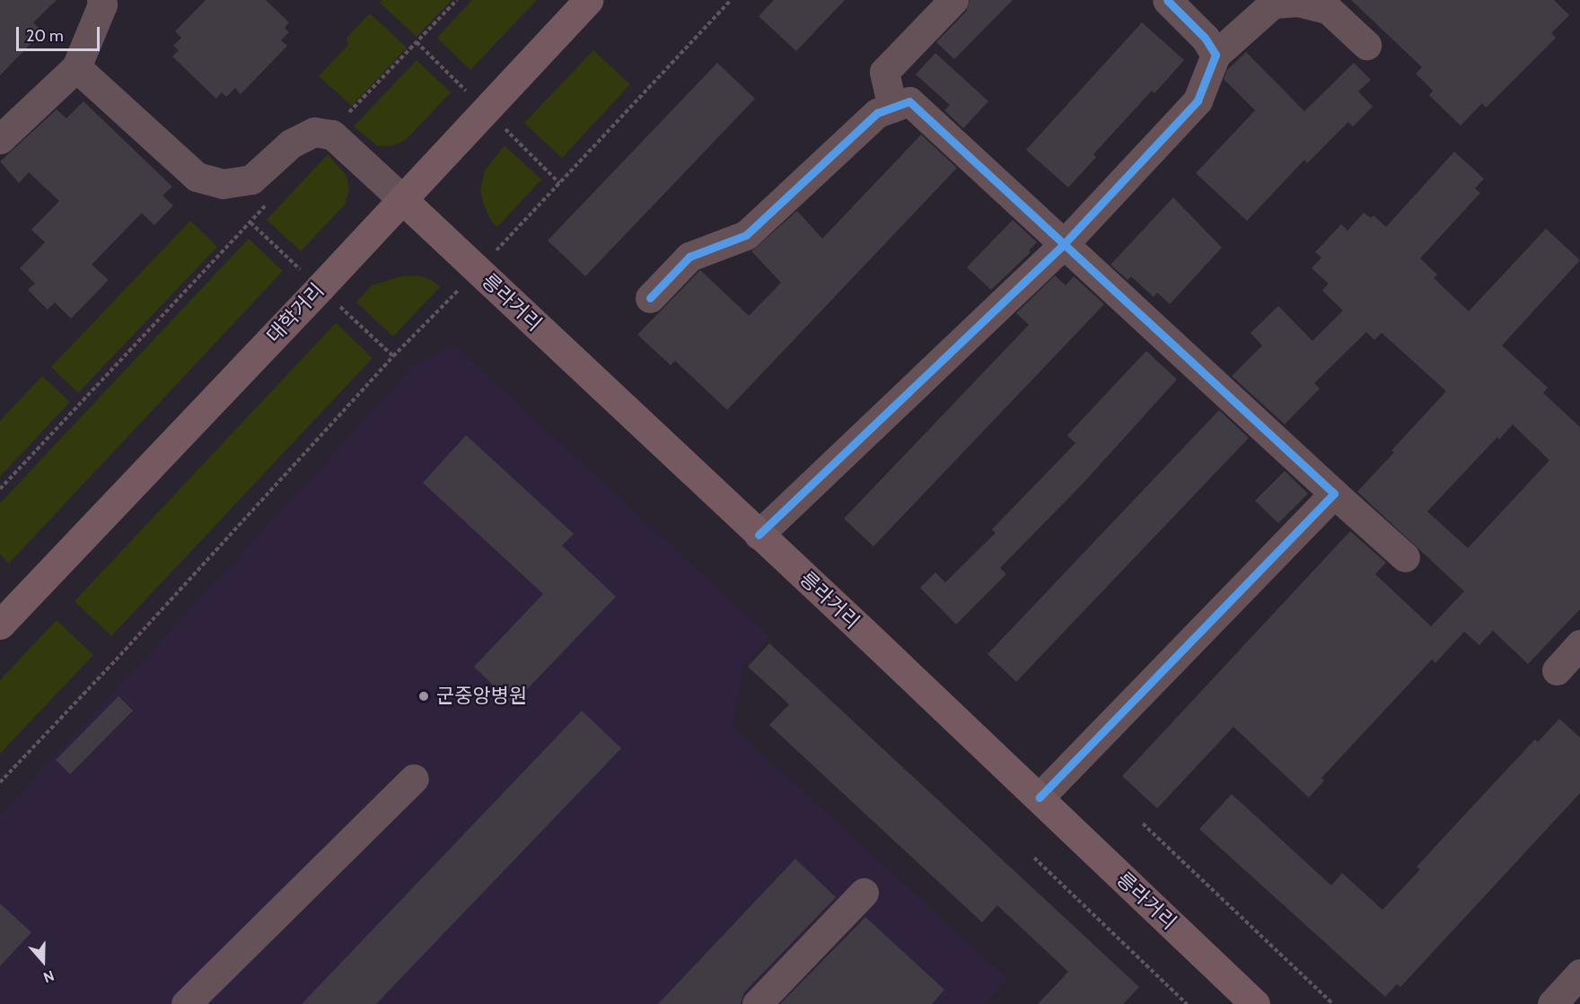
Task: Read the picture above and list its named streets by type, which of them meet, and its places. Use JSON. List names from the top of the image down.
{
  "streets": {
    "main road": ["릉라거리", "대학거리"]
  },
  "crossings": [
    ["릉라거리", "대학거리"]
  ],
  "places": ["군중앙병원"],
  "scale_bar": "20 m",
  "north": "bottom"
}
